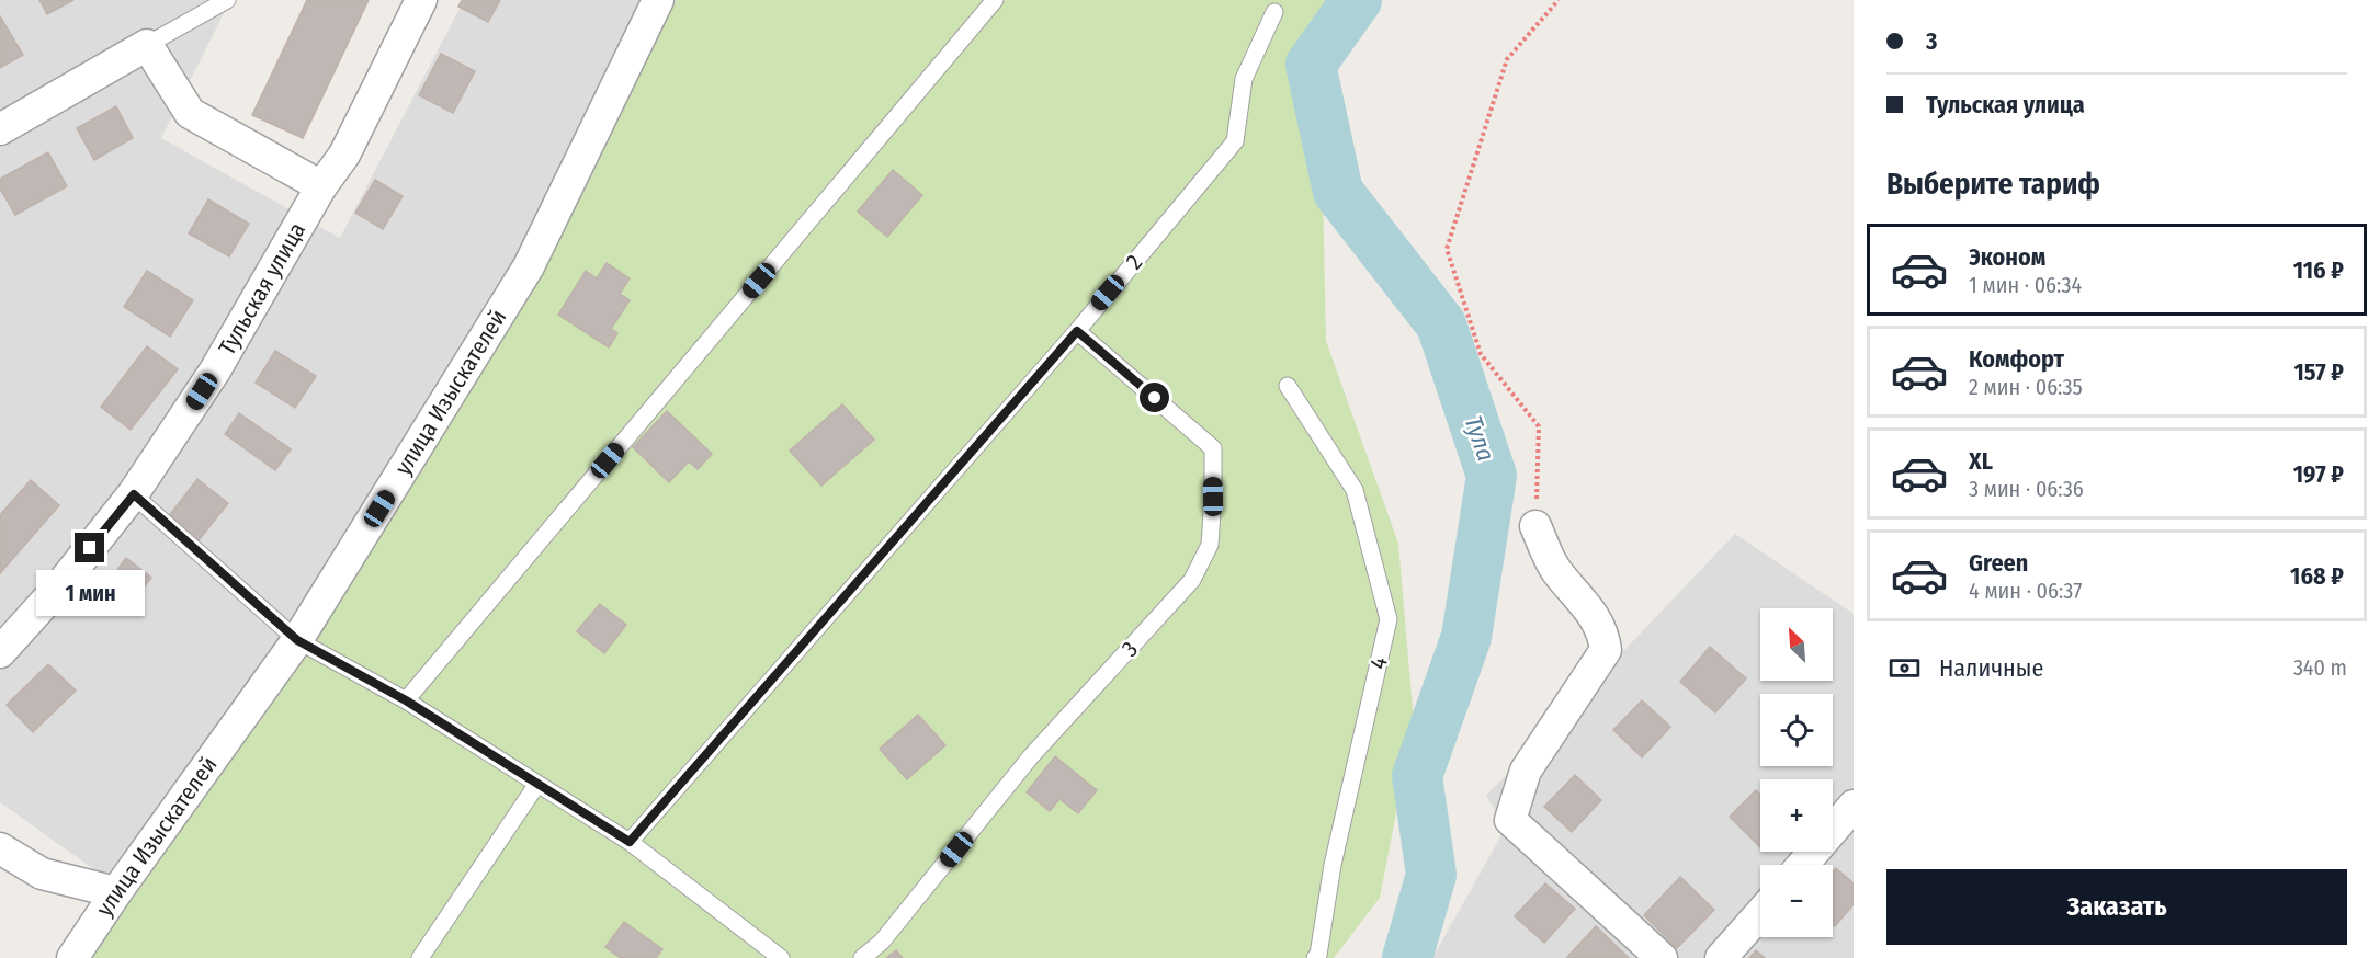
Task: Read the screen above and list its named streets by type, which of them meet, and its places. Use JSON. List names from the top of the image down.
{
  "streets": {
    "street": ["Тульская улица", "улица Изыскателей"],
    "lane": ["2", "3", "4"]
  },
  "crossings": [
    ["2", "3"]
  ],
  "water": ["Тула"],
  "north": "top left",
  "page": {
    "banner": ["3", "Тульская улица"],
    "heading": "Выберите тариф",
    "list": [
      {
        "name": "Эконом",
        "note": "1 мин · 06:34",
        "value": "116 ₽"
      },
      {
        "name": "Комфорт",
        "note": "2 мин · 06:35",
        "value": "157 ₽"
      },
      {
        "name": "XL",
        "note": "3 мин · 06:36",
        "value": "197 ₽"
      },
      {
        "name": "Green",
        "note": "4 мин · 06:37",
        "value": "168 ₽"
      }
    ],
    "bubble": "1 мин",
    "map_buttons": ["+", "−"],
    "pay": ["Наличные", "340 m"],
    "buttons": "Заказать"
  }
}
